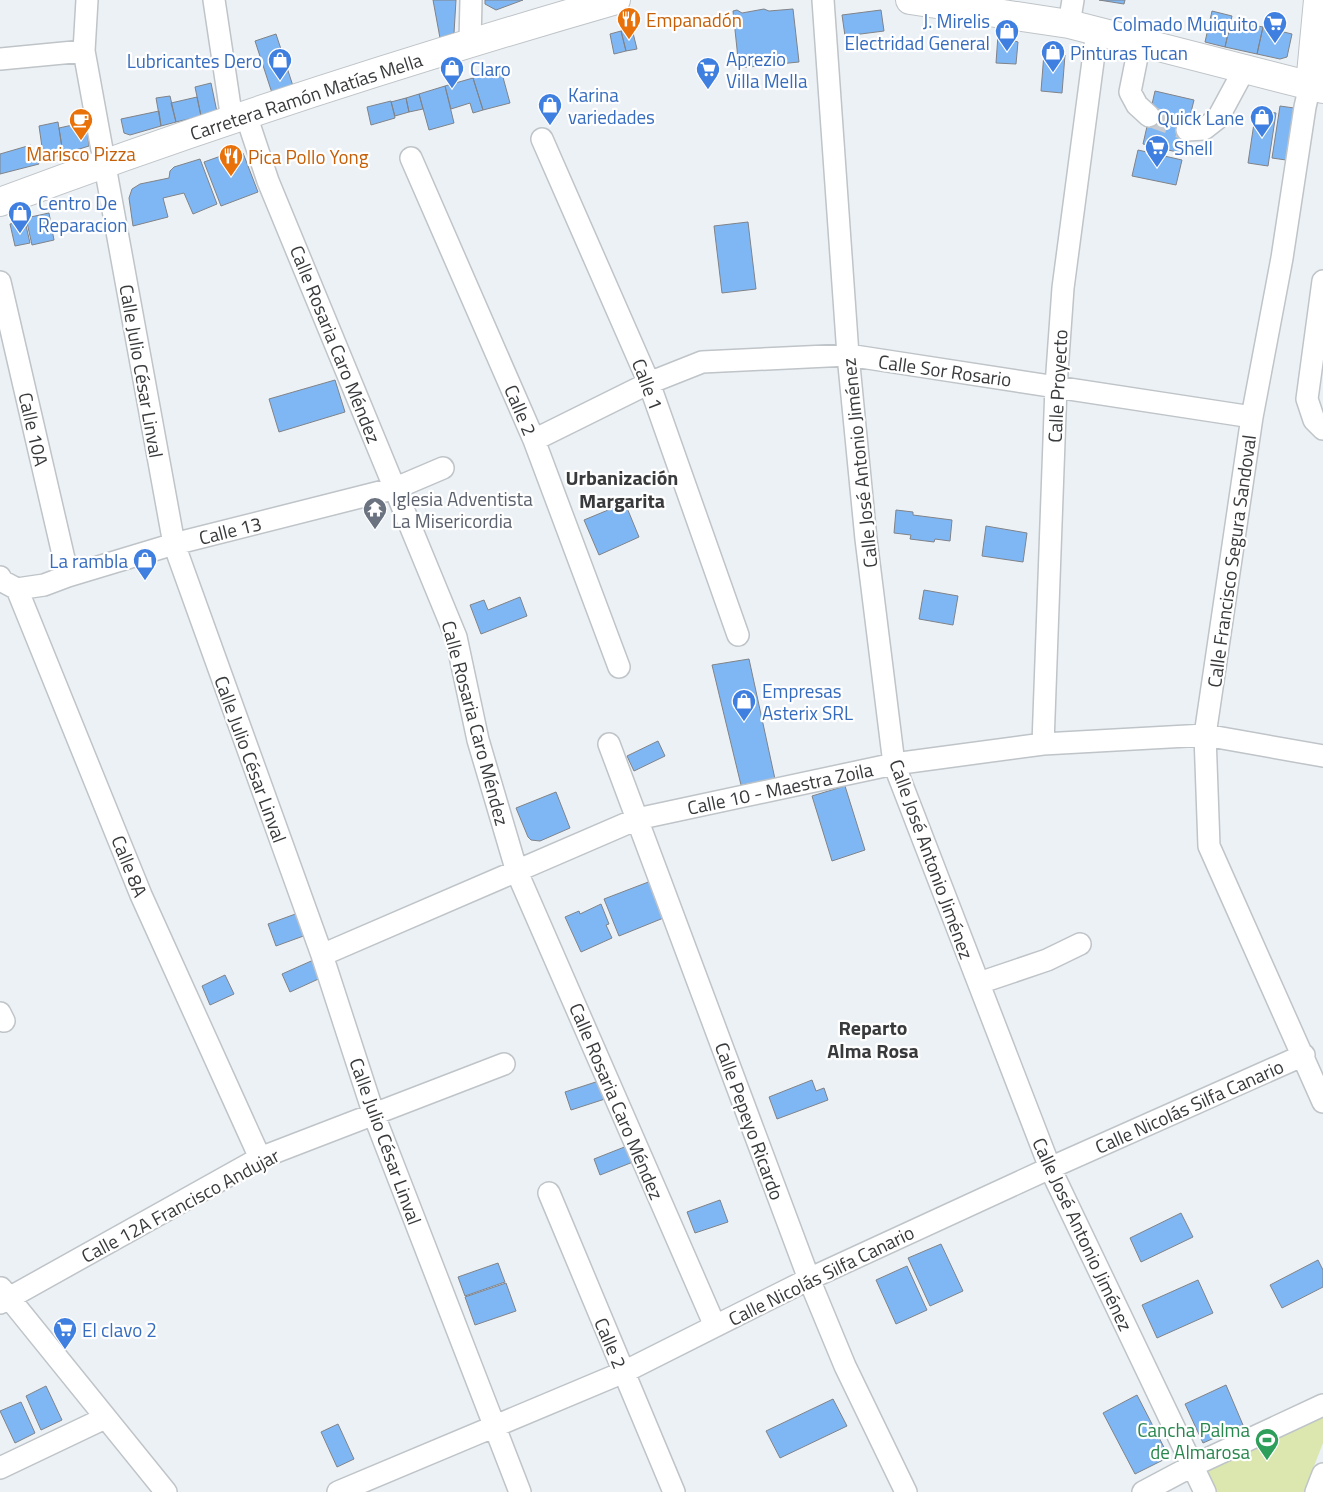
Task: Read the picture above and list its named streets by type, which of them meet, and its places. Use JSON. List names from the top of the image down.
{
  "streets": {
    "main road": ["Carretera Ramón Matías Mella", "Calle Francisco Segura Sandoval"],
    "street": [
      "Calle Rosaria Caro Méndez",
      "Calle Sor Rosario",
      "Calle Julio César Linval",
      "Calle 1",
      "Calle Proyecto",
      "Calle 2",
      "Calle 10A",
      "Calle José Antonio Jiménez",
      "Calle 13",
      "Calle 10 - Maestra Zoila",
      "Calle 8A",
      "Calle Nicolás Silfa Canario",
      "Calle Pepeyo Ricardo",
      "Calle 12A Francisco Andujar"
    ]
  },
  "crossings": [
    ["Carretera Ramón Matías Mella", "Calle Rosaria Caro Méndez"],
    ["Carretera Ramón Matías Mella", "Calle Julio César Linval"],
    ["Calle Rosaria Caro Méndez", "Calle 13"],
    ["Calle Rosaria Caro Méndez", "Calle 10 - Maestra Zoila"],
    ["Calle Rosaria Caro Méndez", "Calle Nicolás Silfa Canario"],
    ["Calle Sor Rosario", "Calle 1"],
    ["Calle Sor Rosario", "Calle Proyecto"],
    ["Calle Sor Rosario", "Calle 2"],
    ["Calle Sor Rosario", "Calle José Antonio Jiménez"],
    ["Calle Sor Rosario", "Calle Francisco Segura Sandoval"],
    ["Calle Julio César Linval", "Calle 13"],
    ["Calle Julio César Linval", "Calle 10 - Maestra Zoila"],
    ["Calle Julio César Linval", "Calle Nicolás Silfa Canario"],
    ["Calle Julio César Linval", "Calle 12A Francisco Andujar"],
    ["Calle Proyecto", "Calle 10 - Maestra Zoila"],
    ["Calle 2", "Calle Nicolás Silfa Canario"],
    ["Calle 10A", "Calle 13"],
    ["Calle José Antonio Jiménez", "Calle 10 - Maestra Zoila"],
    ["Calle José Antonio Jiménez", "Calle Nicolás Silfa Canario"],
    ["Calle 13", "Calle 8A"],
    ["Calle Francisco Segura Sandoval", "Calle 10 - Maestra Zoila"],
    ["Calle Francisco Segura Sandoval", "Calle Nicolás Silfa Canario"],
    ["Calle 10 - Maestra Zoila", "Calle Pepeyo Ricardo"],
    ["Calle 8A", "Calle 12A Francisco Andujar"],
    ["Calle Nicolás Silfa Canario", "Calle Pepeyo Ricardo"]
  ],
  "districts": ["Urbanización Margarita", "Reparto Alma Rosa"],
  "places": {
    "restaurant": ["Empanadón", "Pica Pollo Yong"],
    "supermarket": [
      "Colmado Muiquito",
      "Aprezio Villa Mella",
      "Shell",
      "El clavo 2"
    ],
    "shop": [
      "J. Mirelis Electridad General",
      "Pinturas Tucan",
      "Lubricantes Dero",
      "Claro",
      "Karina variedades",
      "Quick Lane",
      "Centro De Reparacion",
      "La rambla",
      "Empresas Asterix SRL"
    ],
    "cafe": ["Marisco Pizza"],
    "temple": ["Iglesia Adventista La Misericordia"],
    "sports": ["Cancha Palma de Almarosa"]
  }
}
